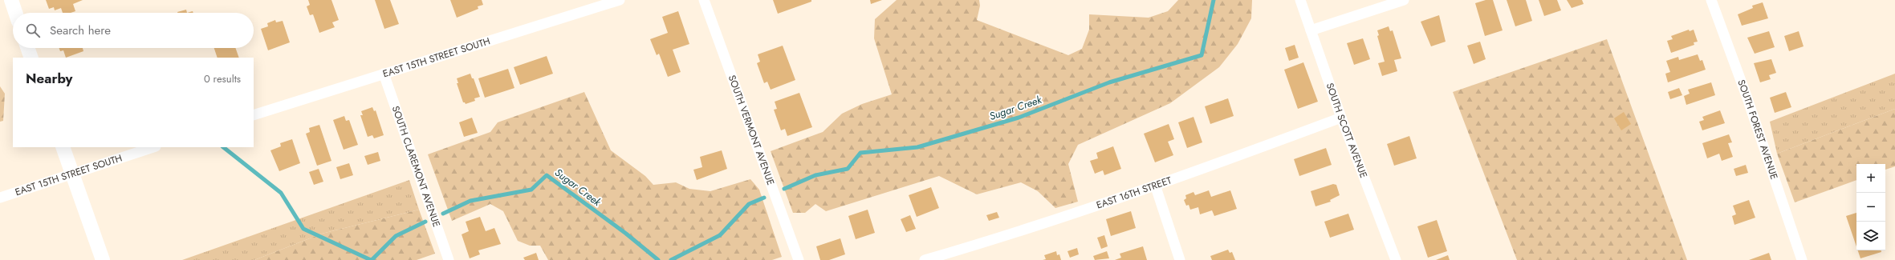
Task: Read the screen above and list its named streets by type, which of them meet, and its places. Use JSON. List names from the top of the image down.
{
  "streets": {
    "street": [
      "EAST 15TH STREET SOUTH",
      "SOUTH FOREST AVENUE",
      "SOUTH VERMONT AVENUE",
      "SOUTH SCOTT AVENUE",
      "SOUTH CLAREMONT AVENUE",
      "EAST 16TH STREET"
    ]
  },
  "crossings": [
    ["EAST 15TH STREET SOUTH", "SOUTH CLAREMONT AVENUE"],
    ["SOUTH SCOTT AVENUE", "EAST 16TH STREET"]
  ],
  "water": ["Sugar Creek"],
  "page": {
    "search": "Search here",
    "heading": ["Nearby", "0 results"],
    "map_buttons": ["+", "−"]
  }
}
